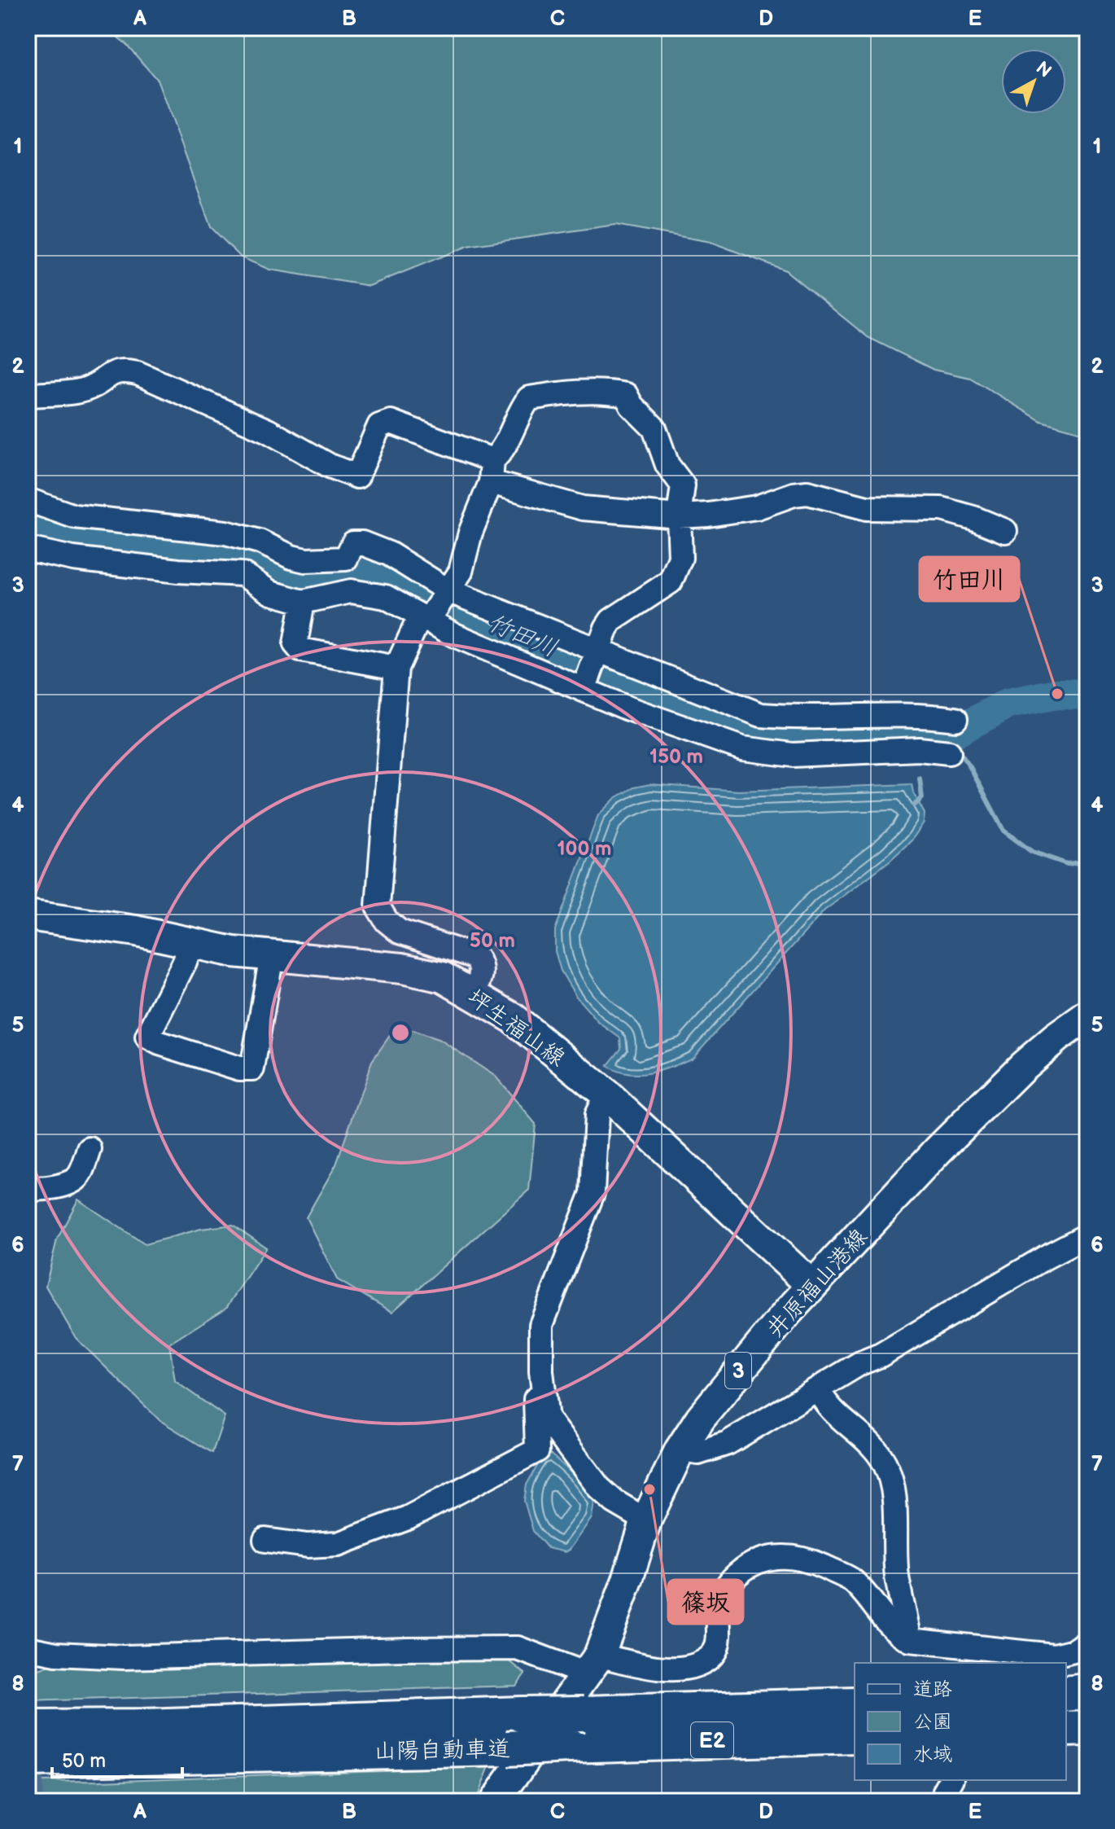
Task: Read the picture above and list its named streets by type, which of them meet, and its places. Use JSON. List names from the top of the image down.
{
  "streets": {
    "highway": ["E2", "山陽自動車道"],
    "main road": ["坪生福山線", "井原福山港線", "3"]
  },
  "crossings": [
    ["坪生福山線", "井原福山港線"]
  ],
  "water": ["竹田川"],
  "places": ["竹田川", "篠坂"],
  "legend": ["道路", "公園", "水域"],
  "scale_bar": "50 m",
  "north": "top right",
  "grid": {
    "columns": [
      "A",
      "B",
      "C",
      "D",
      "E"
    ],
    "rows": [
      "1",
      "2",
      "3",
      "4",
      "5",
      "6",
      "7",
      "8"
    ]
  },
  "rings": ["150 m", "100 m", "50 m"]
}
